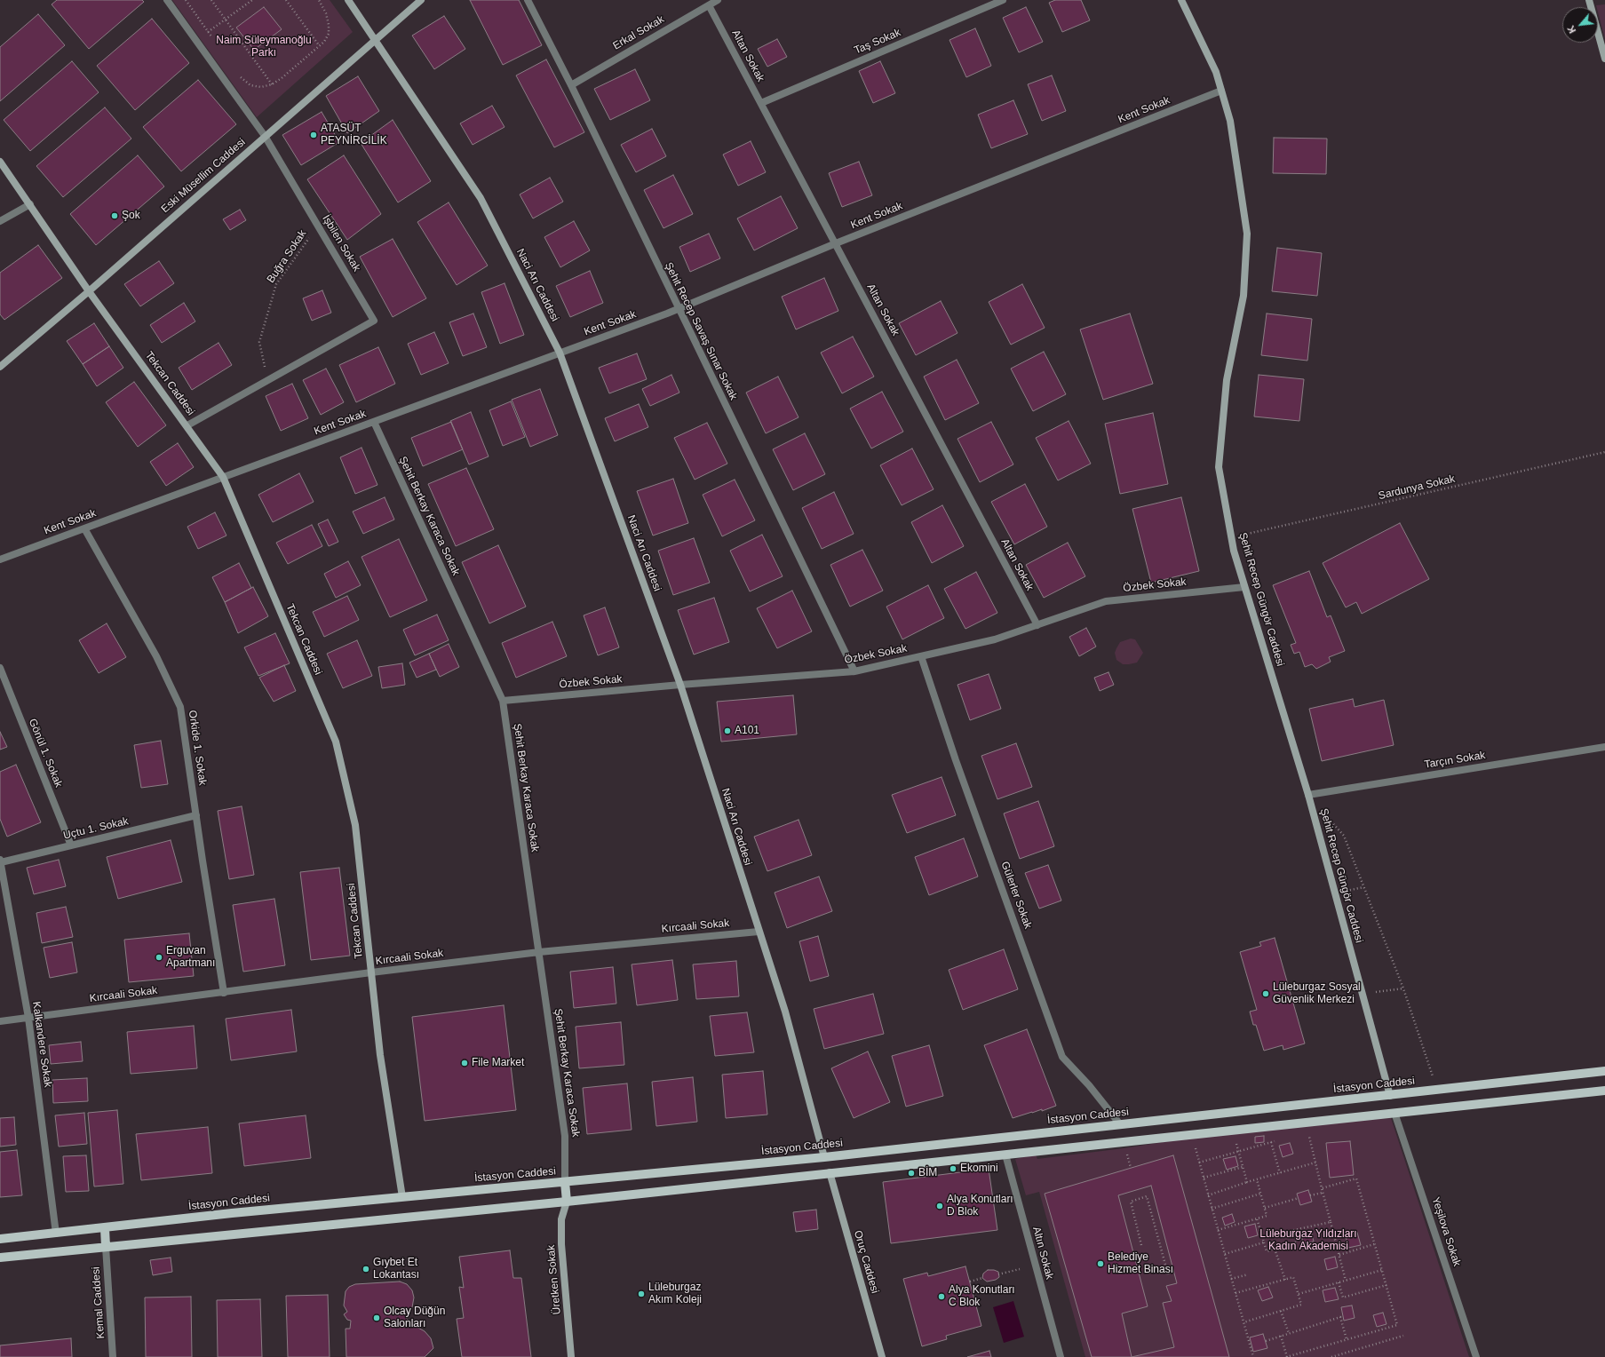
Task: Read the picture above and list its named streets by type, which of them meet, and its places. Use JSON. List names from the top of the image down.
{
  "streets": {
    "main road": ["İstasyon Caddesi"],
    "street": [
      "Erkal Sokak",
      "Taş Sokak",
      "Altan Sokak",
      "Kent Sokak",
      "Eski Müsellim Caddesi",
      "İşbilen Sokak",
      "Naci Arı Caddesi",
      "Şehit Recep Savaş Sınar Sokak",
      "Tekcan Caddesi",
      "Şehit Berkay Karaca Sokak",
      "Özbek Sokak",
      "Şehit Recep Güngör Caddesi",
      "Orkide 1. Sokak",
      "Gönül 1. Sokak",
      "Tarçın Sokak",
      "Uçtu 1. Sokak",
      "Gülerler Sokak",
      "Kırcaali Sokak",
      "Kalkandere Sokak",
      "Yeşilova Sokak",
      "Altın Sokak",
      "Oruç Caddesi",
      "Üretken Sokak",
      "Kemal Caddesi"
    ],
    "path": ["Buğra Sokak", "Sardunya Sokak"]
  },
  "crossings": [
    ["Erkal Sokak", "Altan Sokak"],
    ["Erkal Sokak", "Şehit Recep Savaş Sınar Sokak"],
    ["Taş Sokak", "Altan Sokak"],
    ["Altan Sokak", "Kent Sokak"],
    ["Altan Sokak", "Özbek Sokak"],
    ["Kent Sokak", "Naci Arı Caddesi"],
    ["Kent Sokak", "Şehit Recep Savaş Sınar Sokak"],
    ["Kent Sokak", "Tekcan Caddesi"],
    ["Kent Sokak", "Şehit Berkay Karaca Sokak"],
    ["Kent Sokak", "Şehit Recep Güngör Caddesi"],
    ["Kent Sokak", "Orkide 1. Sokak"],
    ["Eski Müsellim Caddesi", "İşbilen Sokak"],
    ["Eski Müsellim Caddesi", "Naci Arı Caddesi"],
    ["Eski Müsellim Caddesi", "Tekcan Caddesi"],
    ["İşbilen Sokak", "Buğra Sokak"],
    ["İşbilen Sokak", "Tekcan Caddesi"],
    ["Naci Arı Caddesi", "Özbek Sokak"],
    ["Naci Arı Caddesi", "Kırcaali Sokak"],
    ["Naci Arı Caddesi", "İstasyon Caddesi"],
    ["Şehit Recep Savaş Sınar Sokak", "Özbek Sokak"],
    ["Tekcan Caddesi", "Kırcaali Sokak"],
    ["Tekcan Caddesi", "İstasyon Caddesi"],
    ["Sardunya Sokak", "Şehit Recep Güngör Caddesi"],
    ["Şehit Berkay Karaca Sokak", "Özbek Sokak"],
    ["Şehit Berkay Karaca Sokak", "Kırcaali Sokak"],
    ["Şehit Berkay Karaca Sokak", "İstasyon Caddesi"],
    ["Özbek Sokak", "Şehit Recep Güngör Caddesi"],
    ["Özbek Sokak", "Gülerler Sokak"],
    ["Şehit Recep Güngör Caddesi", "Tarçın Sokak"],
    ["Şehit Recep Güngör Caddesi", "İstasyon Caddesi"],
    ["Orkide 1. Sokak", "Uçtu 1. Sokak"],
    ["Orkide 1. Sokak", "Kırcaali Sokak"],
    ["Gönül 1. Sokak", "Uçtu 1. Sokak"],
    ["Uçtu 1. Sokak", "Kalkandere Sokak"],
    ["Gülerler Sokak", "İstasyon Caddesi"],
    ["Kırcaali Sokak", "Kalkandere Sokak"],
    ["Kalkandere Sokak", "İstasyon Caddesi"]
  ],
  "parks": ["Naim Süleymanoğlu Parkı", "Lüleburgaz Yıldızları Kadın Akademisi"],
  "places": [
    "ATASÜT PEYNİRCİLİK",
    "Şok",
    "A101",
    "Erguvan Apartmanı",
    "Lüleburgaz Sosyal Güvenlik Merkezi",
    "File Market",
    "Ekomini",
    "BİM",
    "Alya Konutları D Blok",
    "Belediye Hizmet Binası",
    "Gıybet Et Lokantası",
    "Lüleburgaz Akım Koleji",
    "Alya Konutları C Blok",
    "Olcay Düğün Salonları"
  ],
  "north": "bottom left"
}
